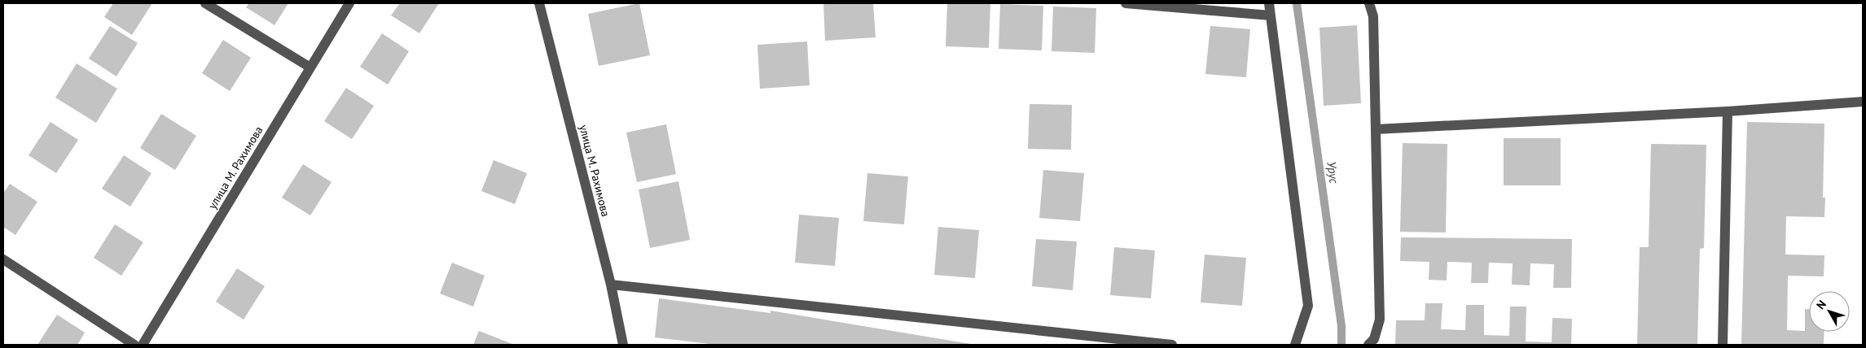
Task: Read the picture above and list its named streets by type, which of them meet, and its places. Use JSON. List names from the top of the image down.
{
  "streets": {
    "street": ["улица М. Рахимова"]
  },
  "water": ["Урус"],
  "north": "top left"
}
